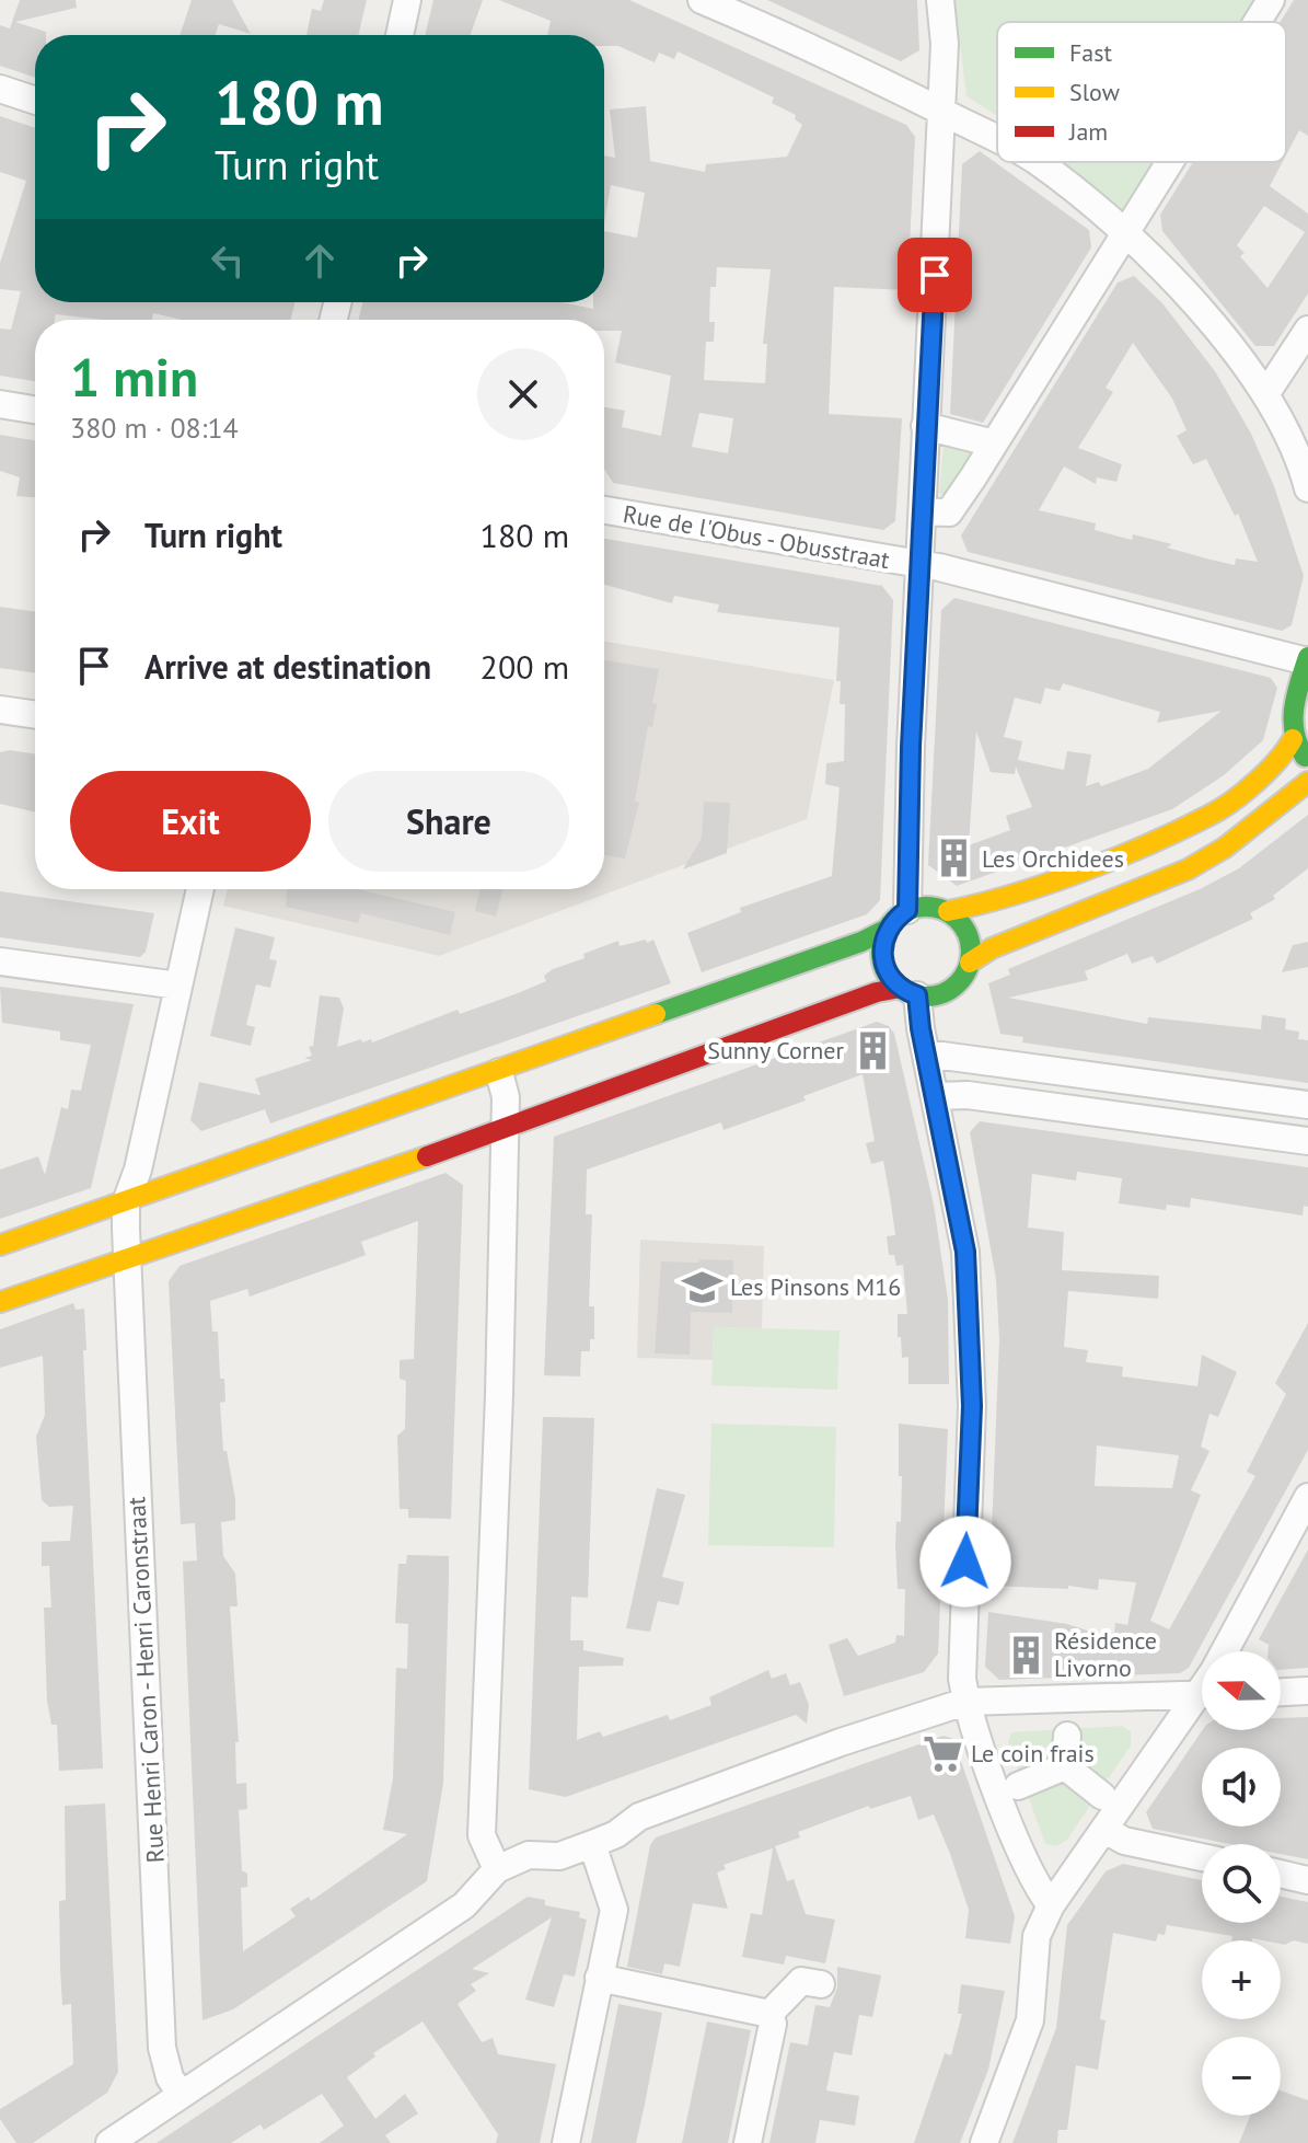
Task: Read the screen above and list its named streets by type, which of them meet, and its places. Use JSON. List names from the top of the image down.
{
  "streets": {
    "street": ["Rue de l'Obus - Obusstraat", "Rue Henri Caron - Henri Caronstraat"]
  },
  "places": {
    "building": ["Les Orchidees", "Sunny Corner", "Résidence Livorno"],
    "school or university": ["Les Pinsons M16"],
    "supermarket": ["Le coin frais"]
  },
  "legend": ["Fast", "Slow", "Jam"],
  "north": "left",
  "page": {
    "turn": ["180 m", "Turn right"],
    "heading": ["1 min", "380 m · 08:14"],
    "list": [
      {
        "name": "Turn right",
        "value": "180 m"
      },
      {
        "name": "Arrive at destination",
        "value": "200 m"
      }
    ],
    "buttons": ["Exit", "Share"],
    "map_buttons": ["+", "−"]
  }
}
